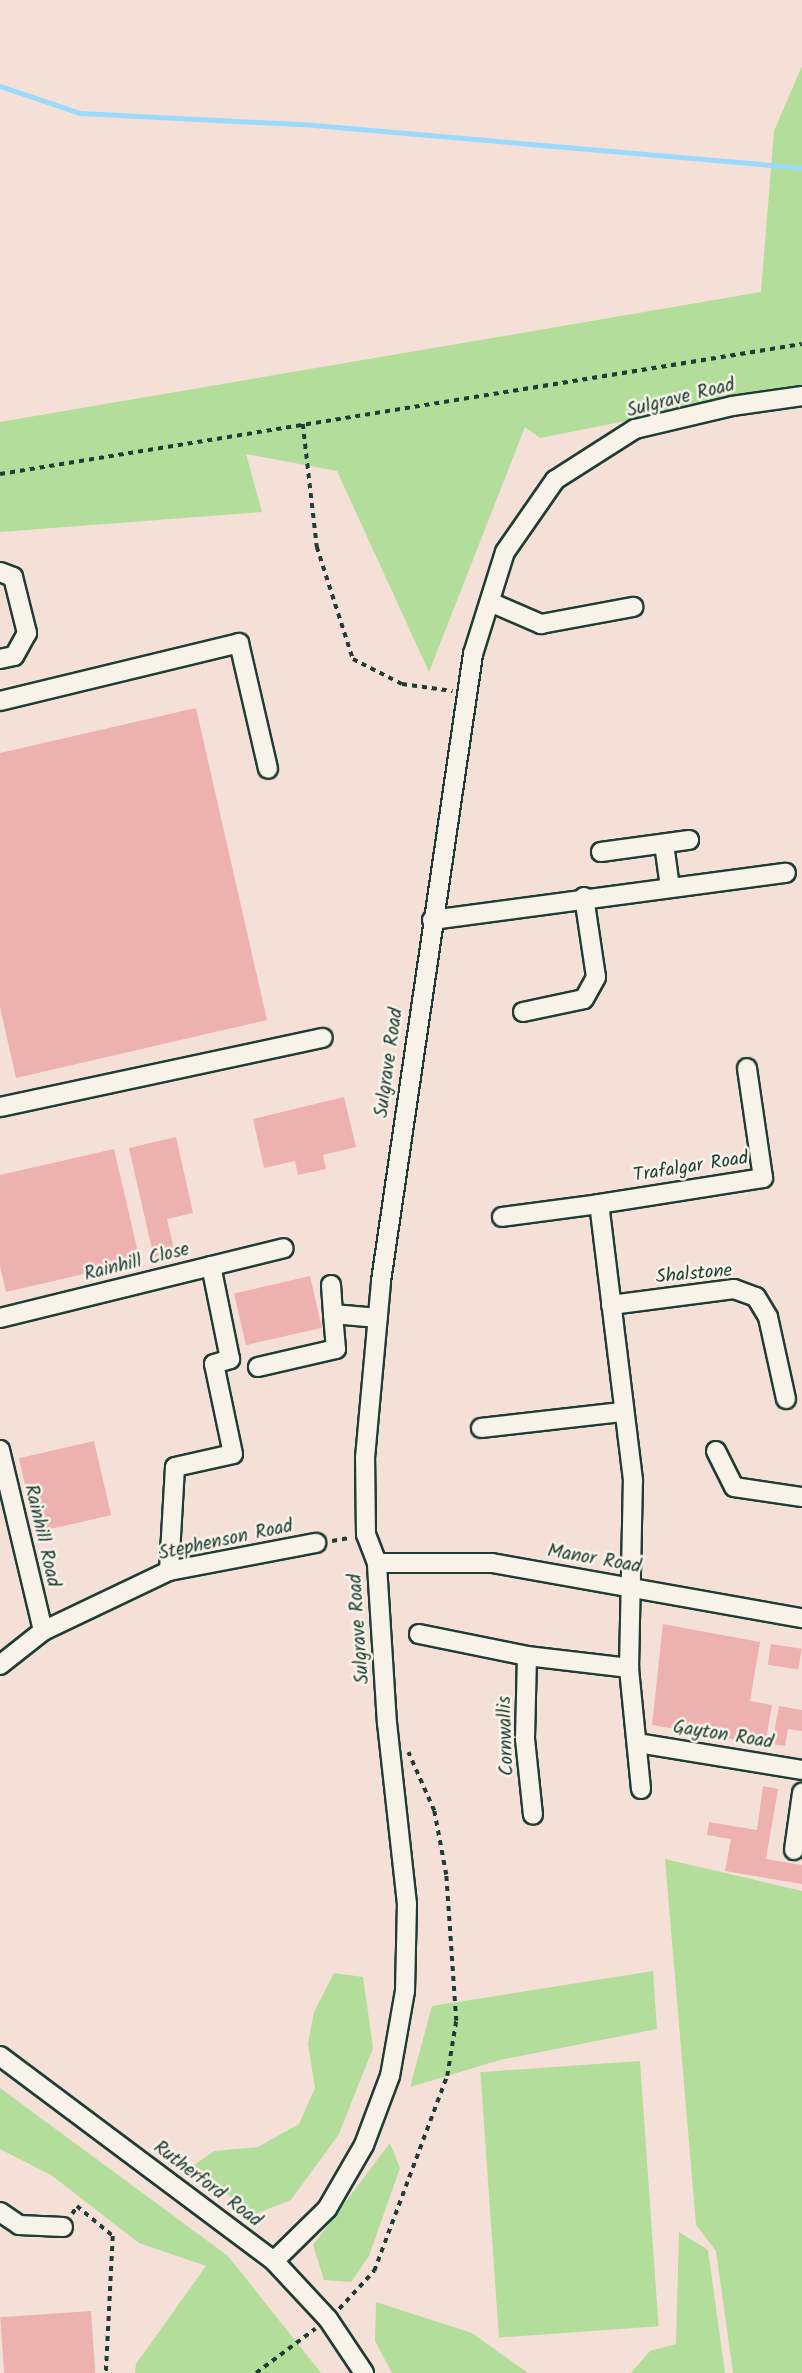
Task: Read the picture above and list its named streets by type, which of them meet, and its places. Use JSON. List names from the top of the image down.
{
  "streets": {
    "street": [
      "Sulgrave Road",
      "Trafalgar Road",
      "Rainhill Close",
      "Shalstone",
      "Rainhill Road",
      "Stephenson Road",
      "Manor Road",
      "Cornwallis",
      "Gayton Road",
      "Rutherford Road"
    ]
  },
  "crossings": [
    ["Sulgrave Road", "Manor Road"],
    ["Sulgrave Road", "Rutherford Road"],
    ["Rainhill Road", "Stephenson Road"]
  ]
}
